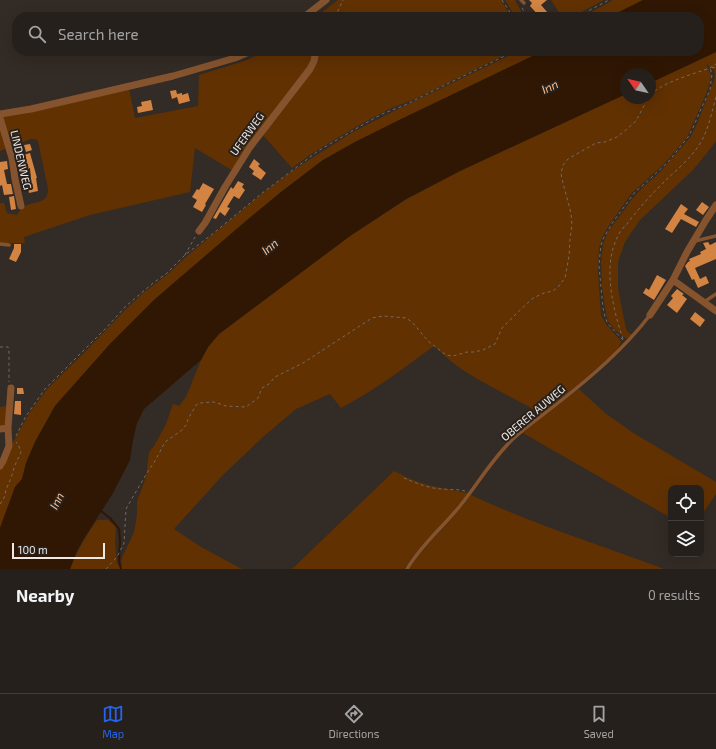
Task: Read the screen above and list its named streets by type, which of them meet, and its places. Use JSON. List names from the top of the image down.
{
  "streets": {
    "street": ["UFERWEG", "LINDENWEG"],
    "lane": ["OBERER AUWEG"]
  },
  "water": ["Inn"],
  "scale_bar": "100 m",
  "north": "top left",
  "page": {
    "search": "Search here",
    "scale": "100 m",
    "heading": ["Nearby", "0 results"],
    "nav": ["Map", "Directions", "Saved"]
  }
}
